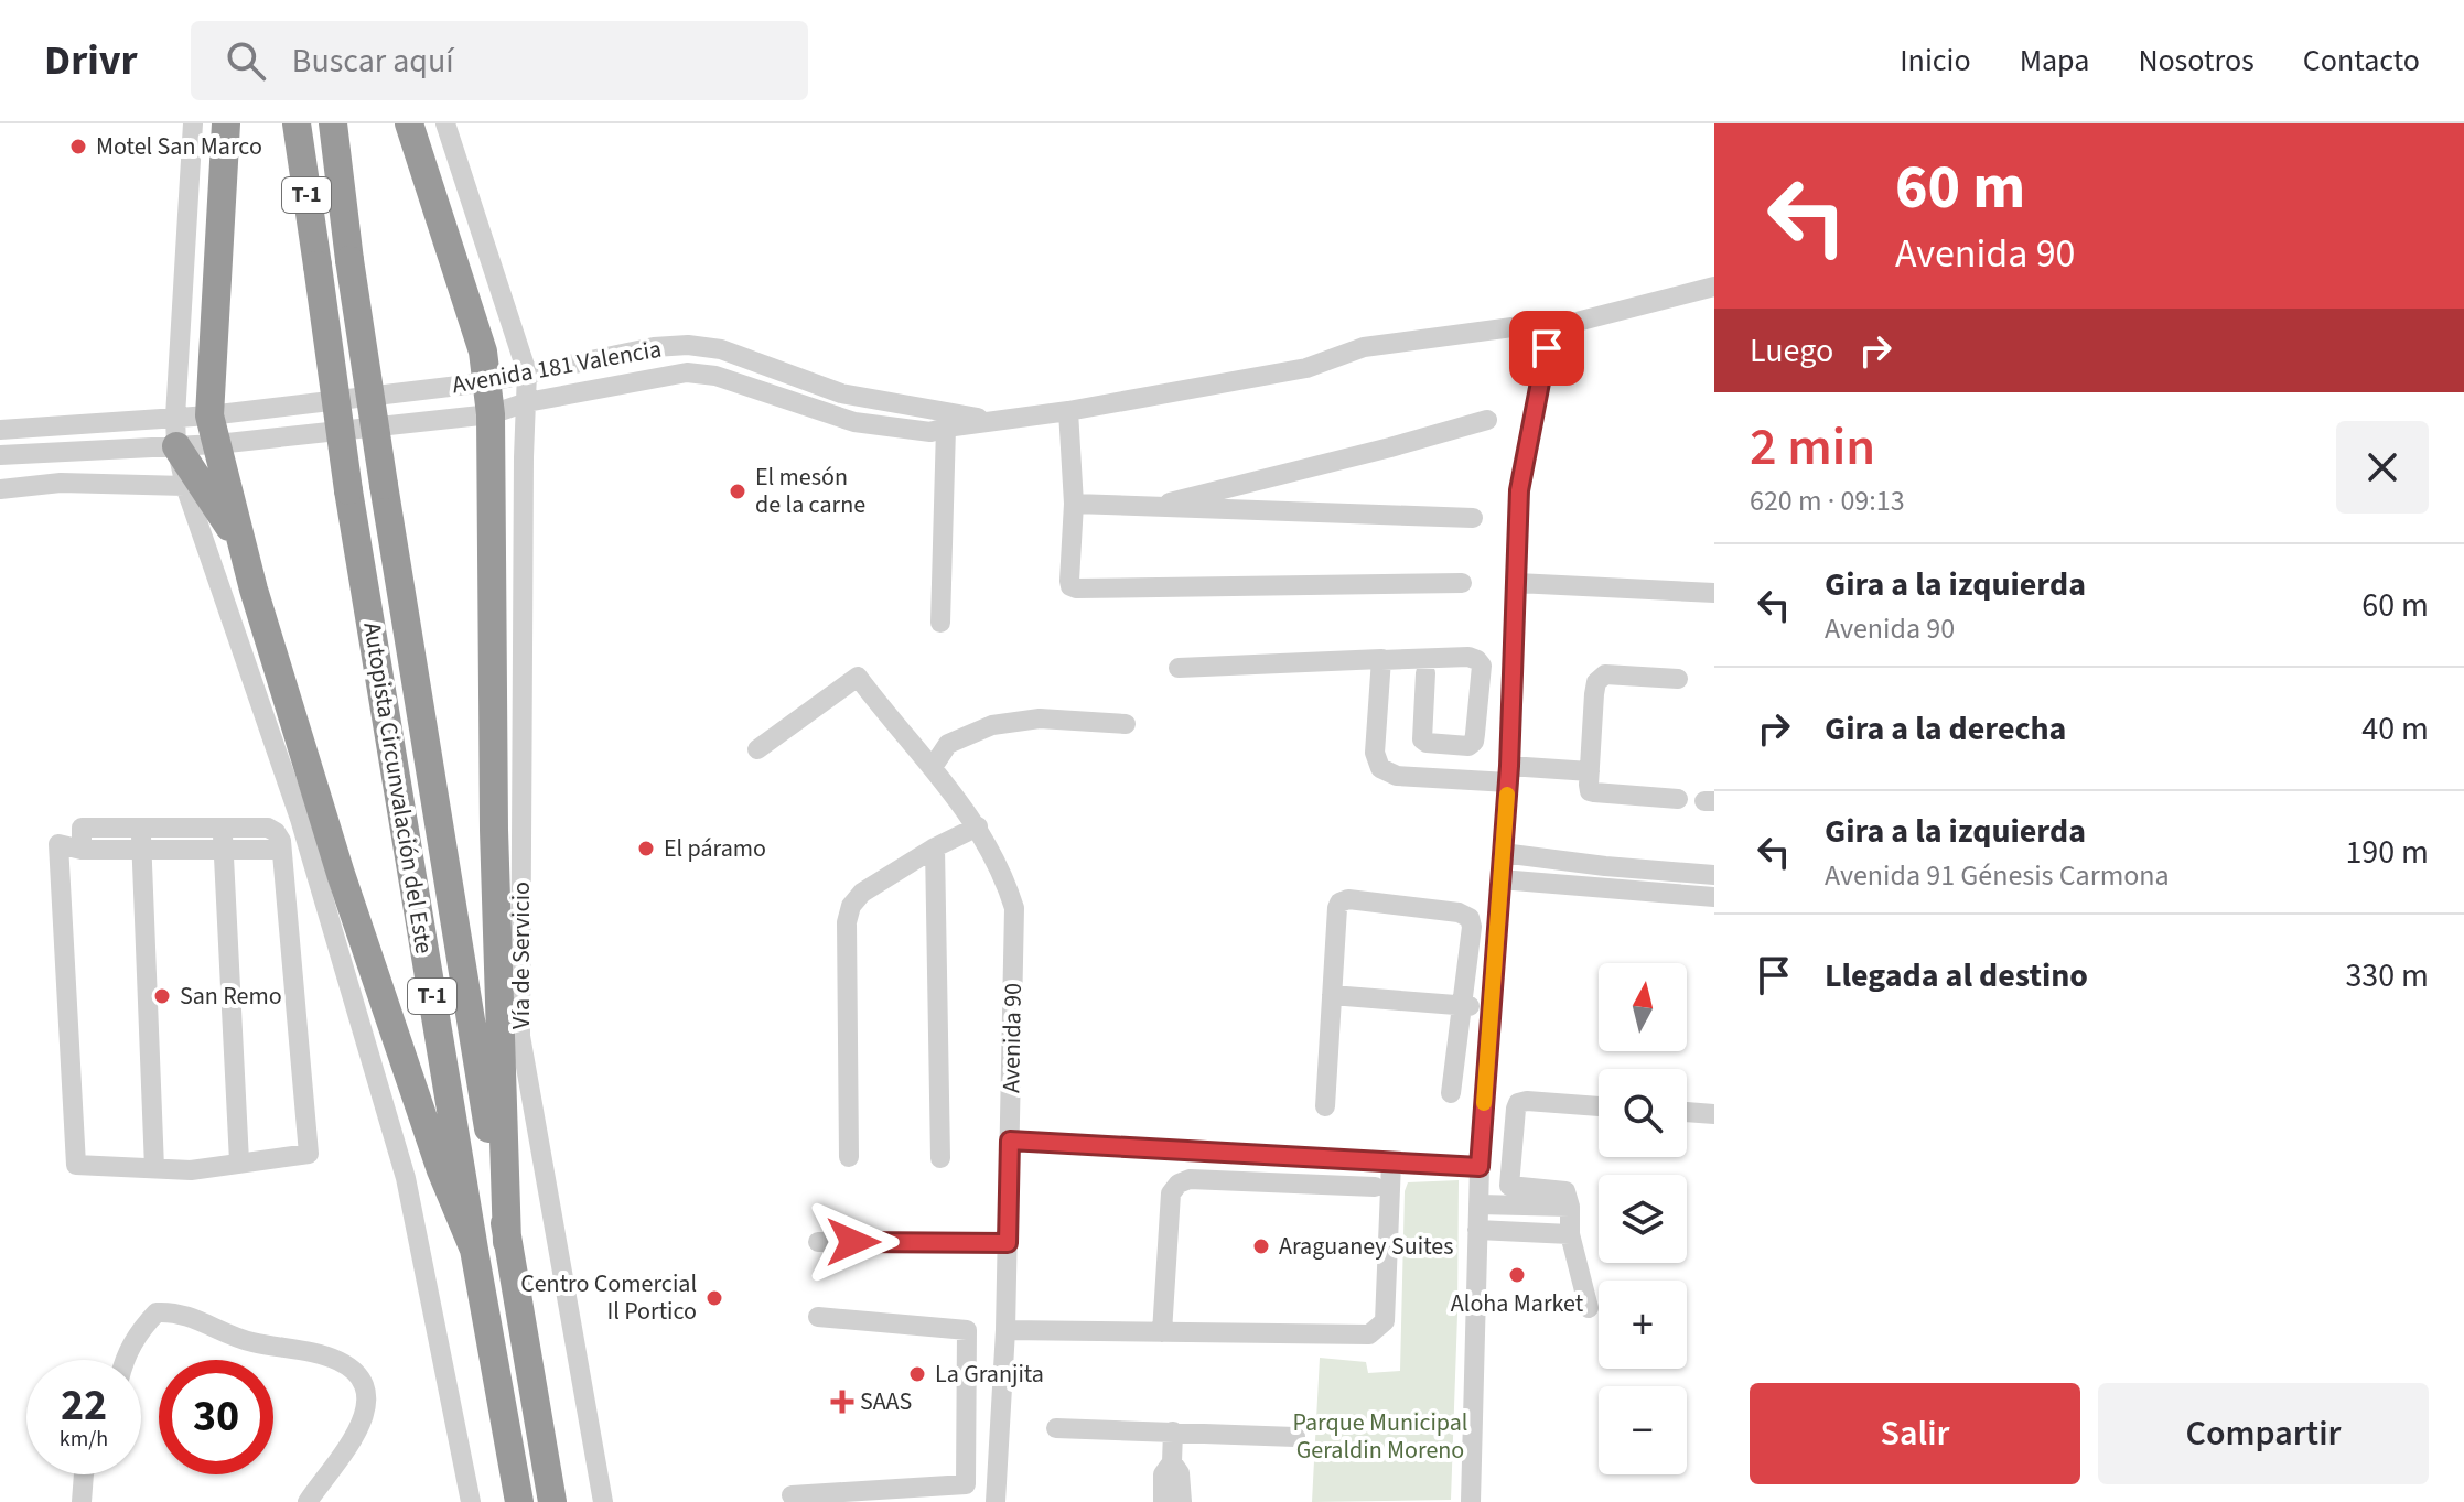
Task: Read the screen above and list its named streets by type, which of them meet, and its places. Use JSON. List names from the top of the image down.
{
  "streets": {
    "highway": ["T-1", "Autopista Circunvalación del Este"],
    "street": ["Avenida 181 Valencia", "Vía de Servicio", "Avenida 90"]
  },
  "crossings": [
    ["Avenida 181 Valencia", "Vía de Servicio"]
  ],
  "parks": ["Parque Municipal Geraldin Moreno"],
  "places": {
    "other": [
      "Motel San Marco",
      "El mesón de la carne",
      "El páramo",
      "San Remo",
      "Araguaney Suites",
      "Aloha Market",
      "Centro Comercial Il Portico",
      "La Granjita"
    ],
    "health": ["SAAS"]
  },
  "north": "top",
  "page": {
    "header": "Drivr",
    "search": "Buscar aquí",
    "nav": [
      "Inicio",
      "Mapa",
      "Nosotros",
      "Contacto"
    ],
    "turn": ["60 m", "Avenida 90"],
    "then": "Luego",
    "heading": ["2 min", "620 m · 09:13"],
    "list": [
      {
        "name": "Gira a la izquierda",
        "note": "Avenida 90",
        "value": "60 m"
      },
      {
        "name": "Gira a la derecha",
        "value": "40 m"
      },
      {
        "name": "Gira a la izquierda",
        "note": "Avenida 91 Génesis Carmona",
        "value": "190 m"
      },
      {
        "name": "Llegada al destino",
        "value": "330 m"
      }
    ],
    "map_buttons": ["+", "−"],
    "speed": "22 km/h",
    "limit": "30",
    "buttons": ["Salir", "Compartir"]
  }
}
